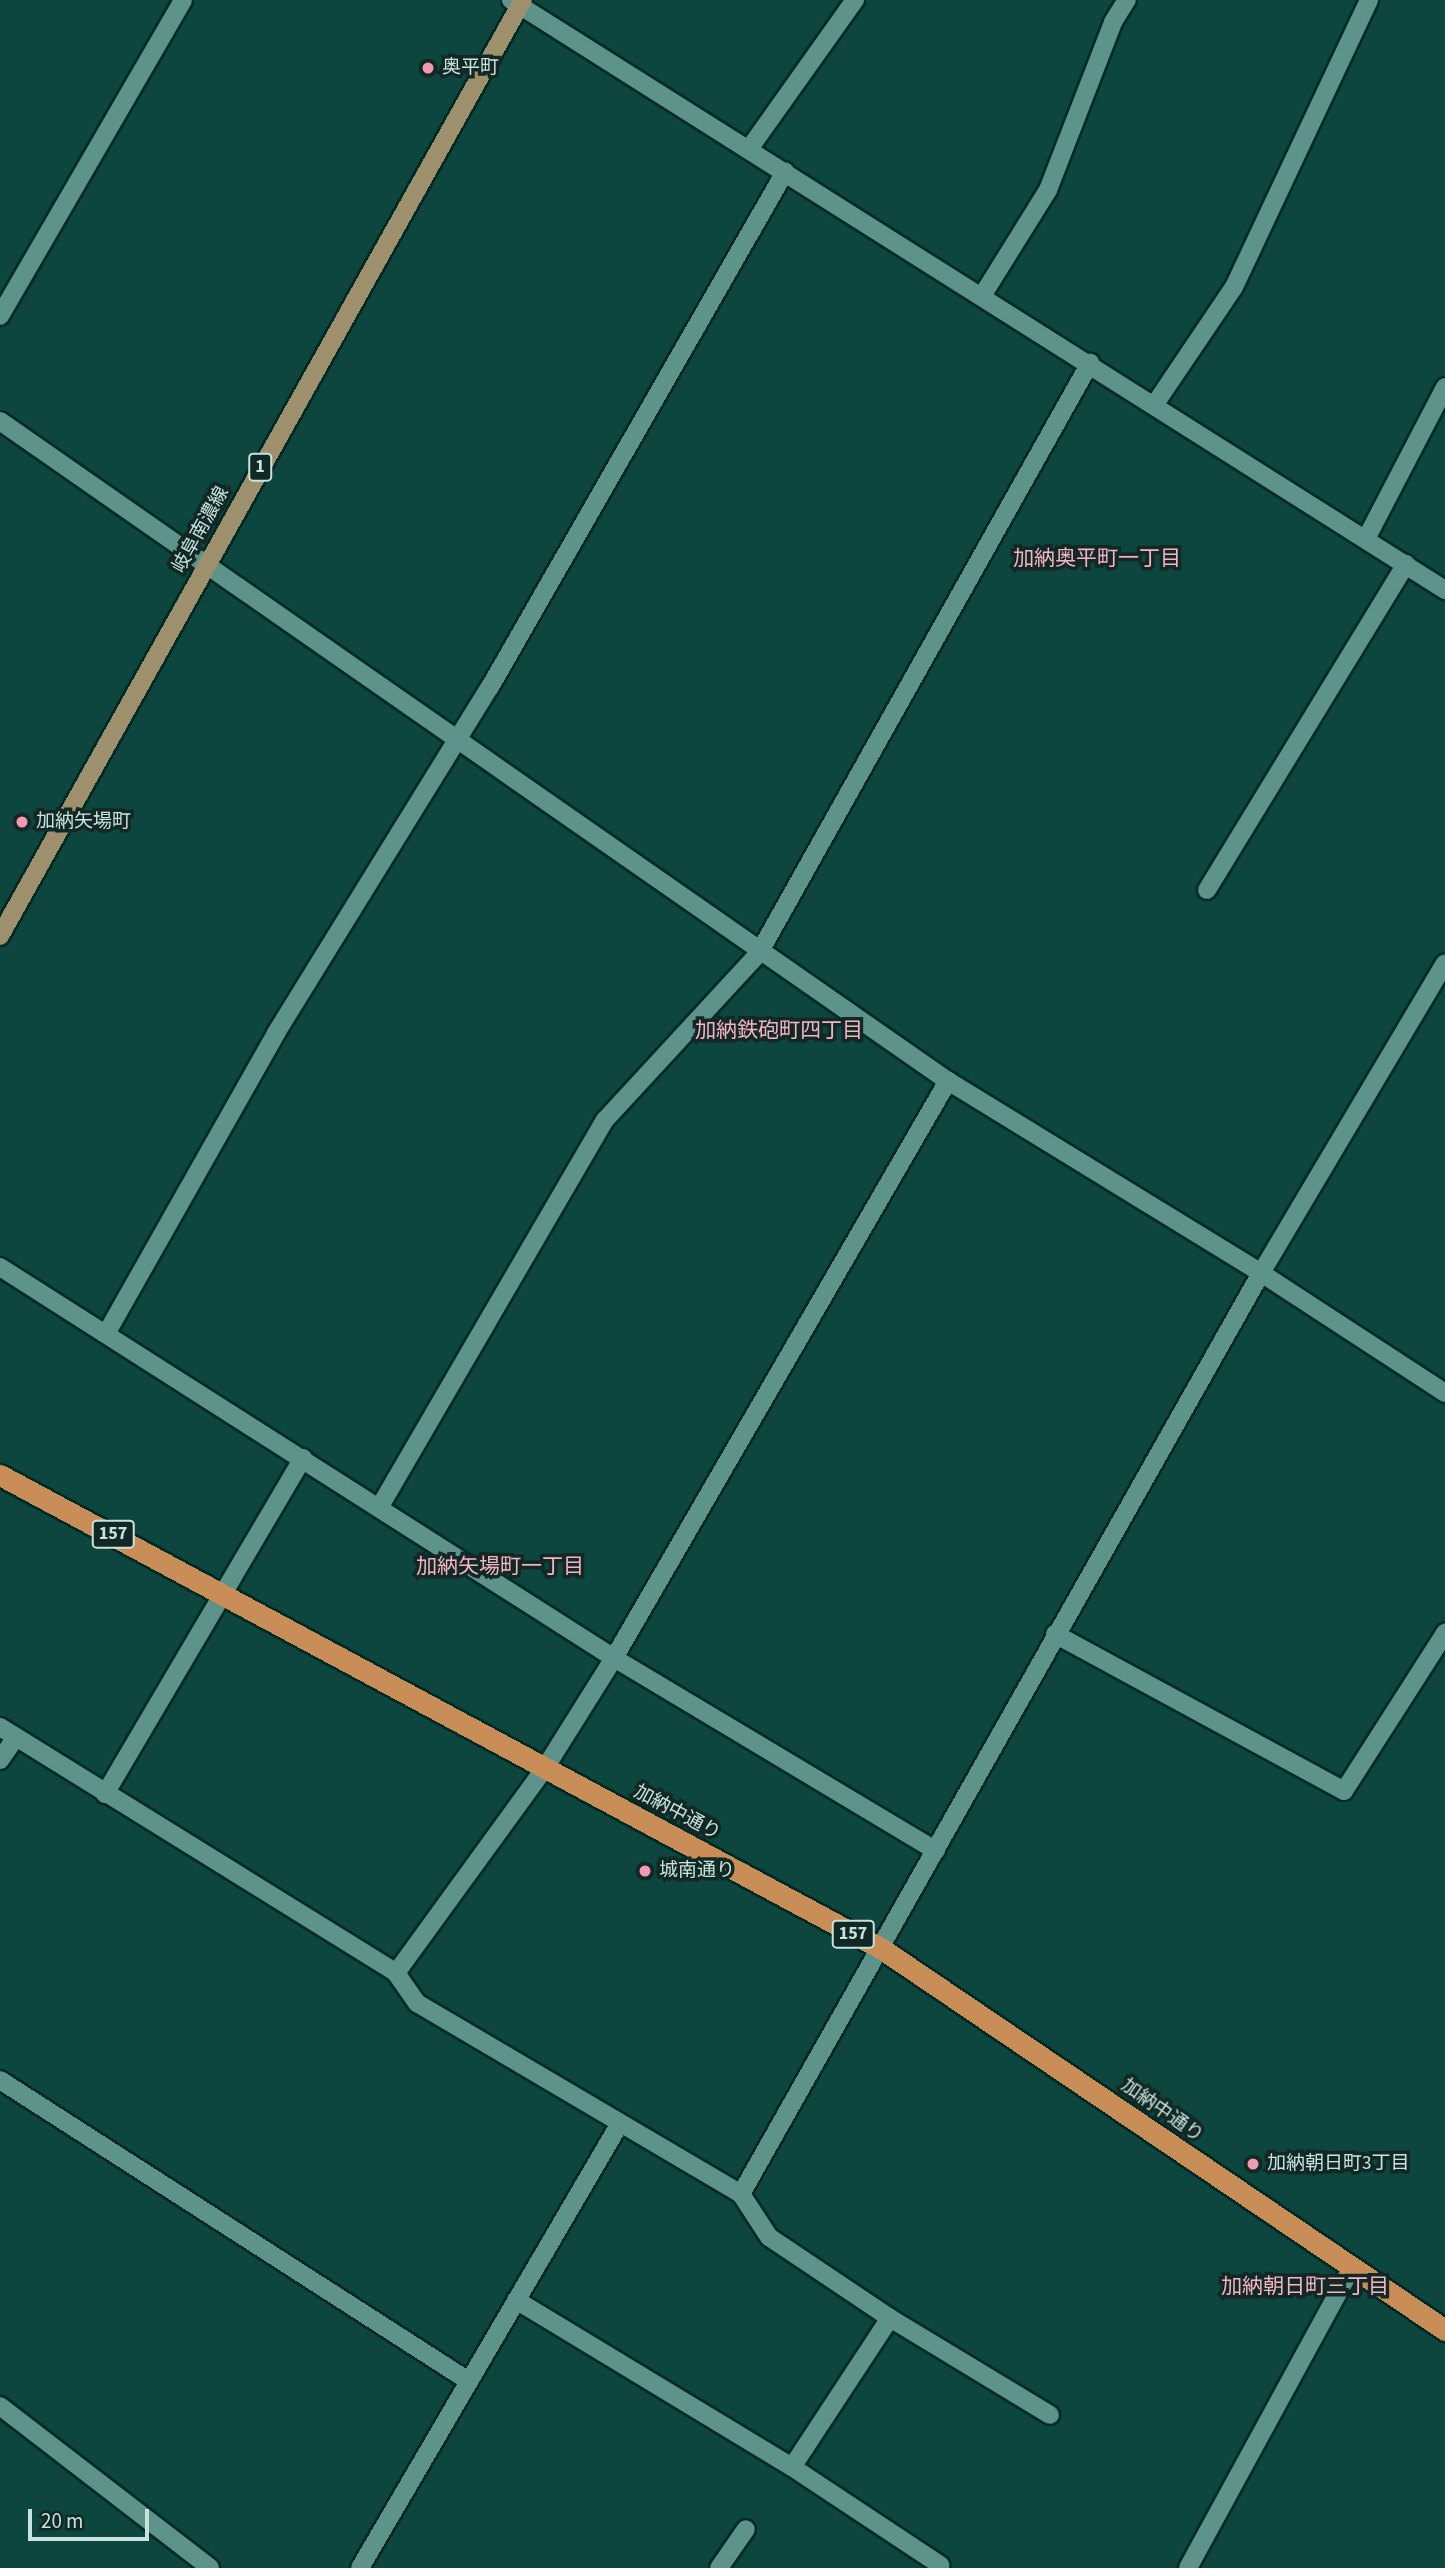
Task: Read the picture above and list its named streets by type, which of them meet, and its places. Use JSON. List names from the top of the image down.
{
  "streets": {
    "highway": ["157", "加納中通り"],
    "main road": ["1", "岐阜南濃線"]
  },
  "districts": [
    "加納奥平町一丁目",
    "加納鉄砲町四丁目",
    "加納矢場町一丁目",
    "加納朝日町三丁目"
  ],
  "places": [
    "奥平町",
    "加納矢場町",
    "城南通り",
    "加納朝日町3丁目"
  ],
  "scale_bar": "20 m"
}
